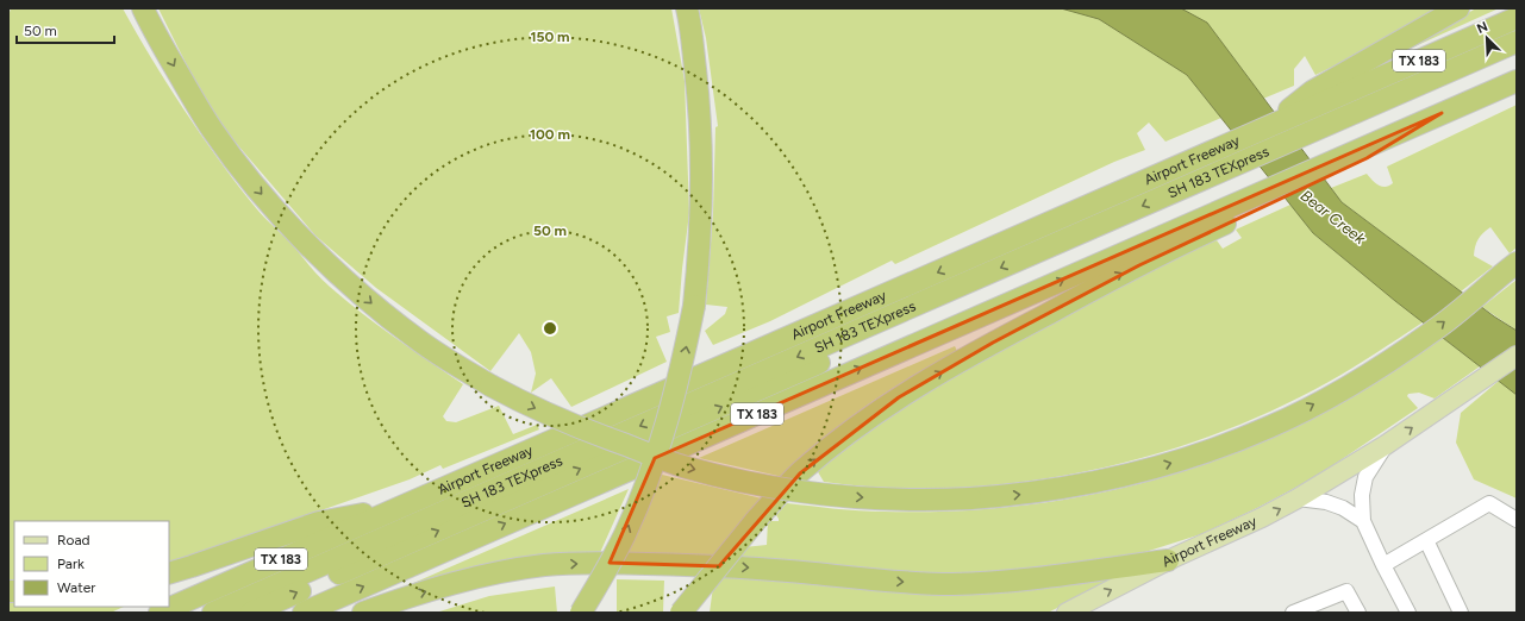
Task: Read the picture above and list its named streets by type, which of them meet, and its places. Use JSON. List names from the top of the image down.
{
  "streets": {
    "highway": ["TX 183", "Airport Freeway", "SH 183 TEXpress"]
  },
  "water": ["Bear Creek"],
  "legend": ["Road", "Park", "Water"],
  "scale_bar": "50 m",
  "north": "top left",
  "rings": ["150 m", "100 m", "50 m"]
}
